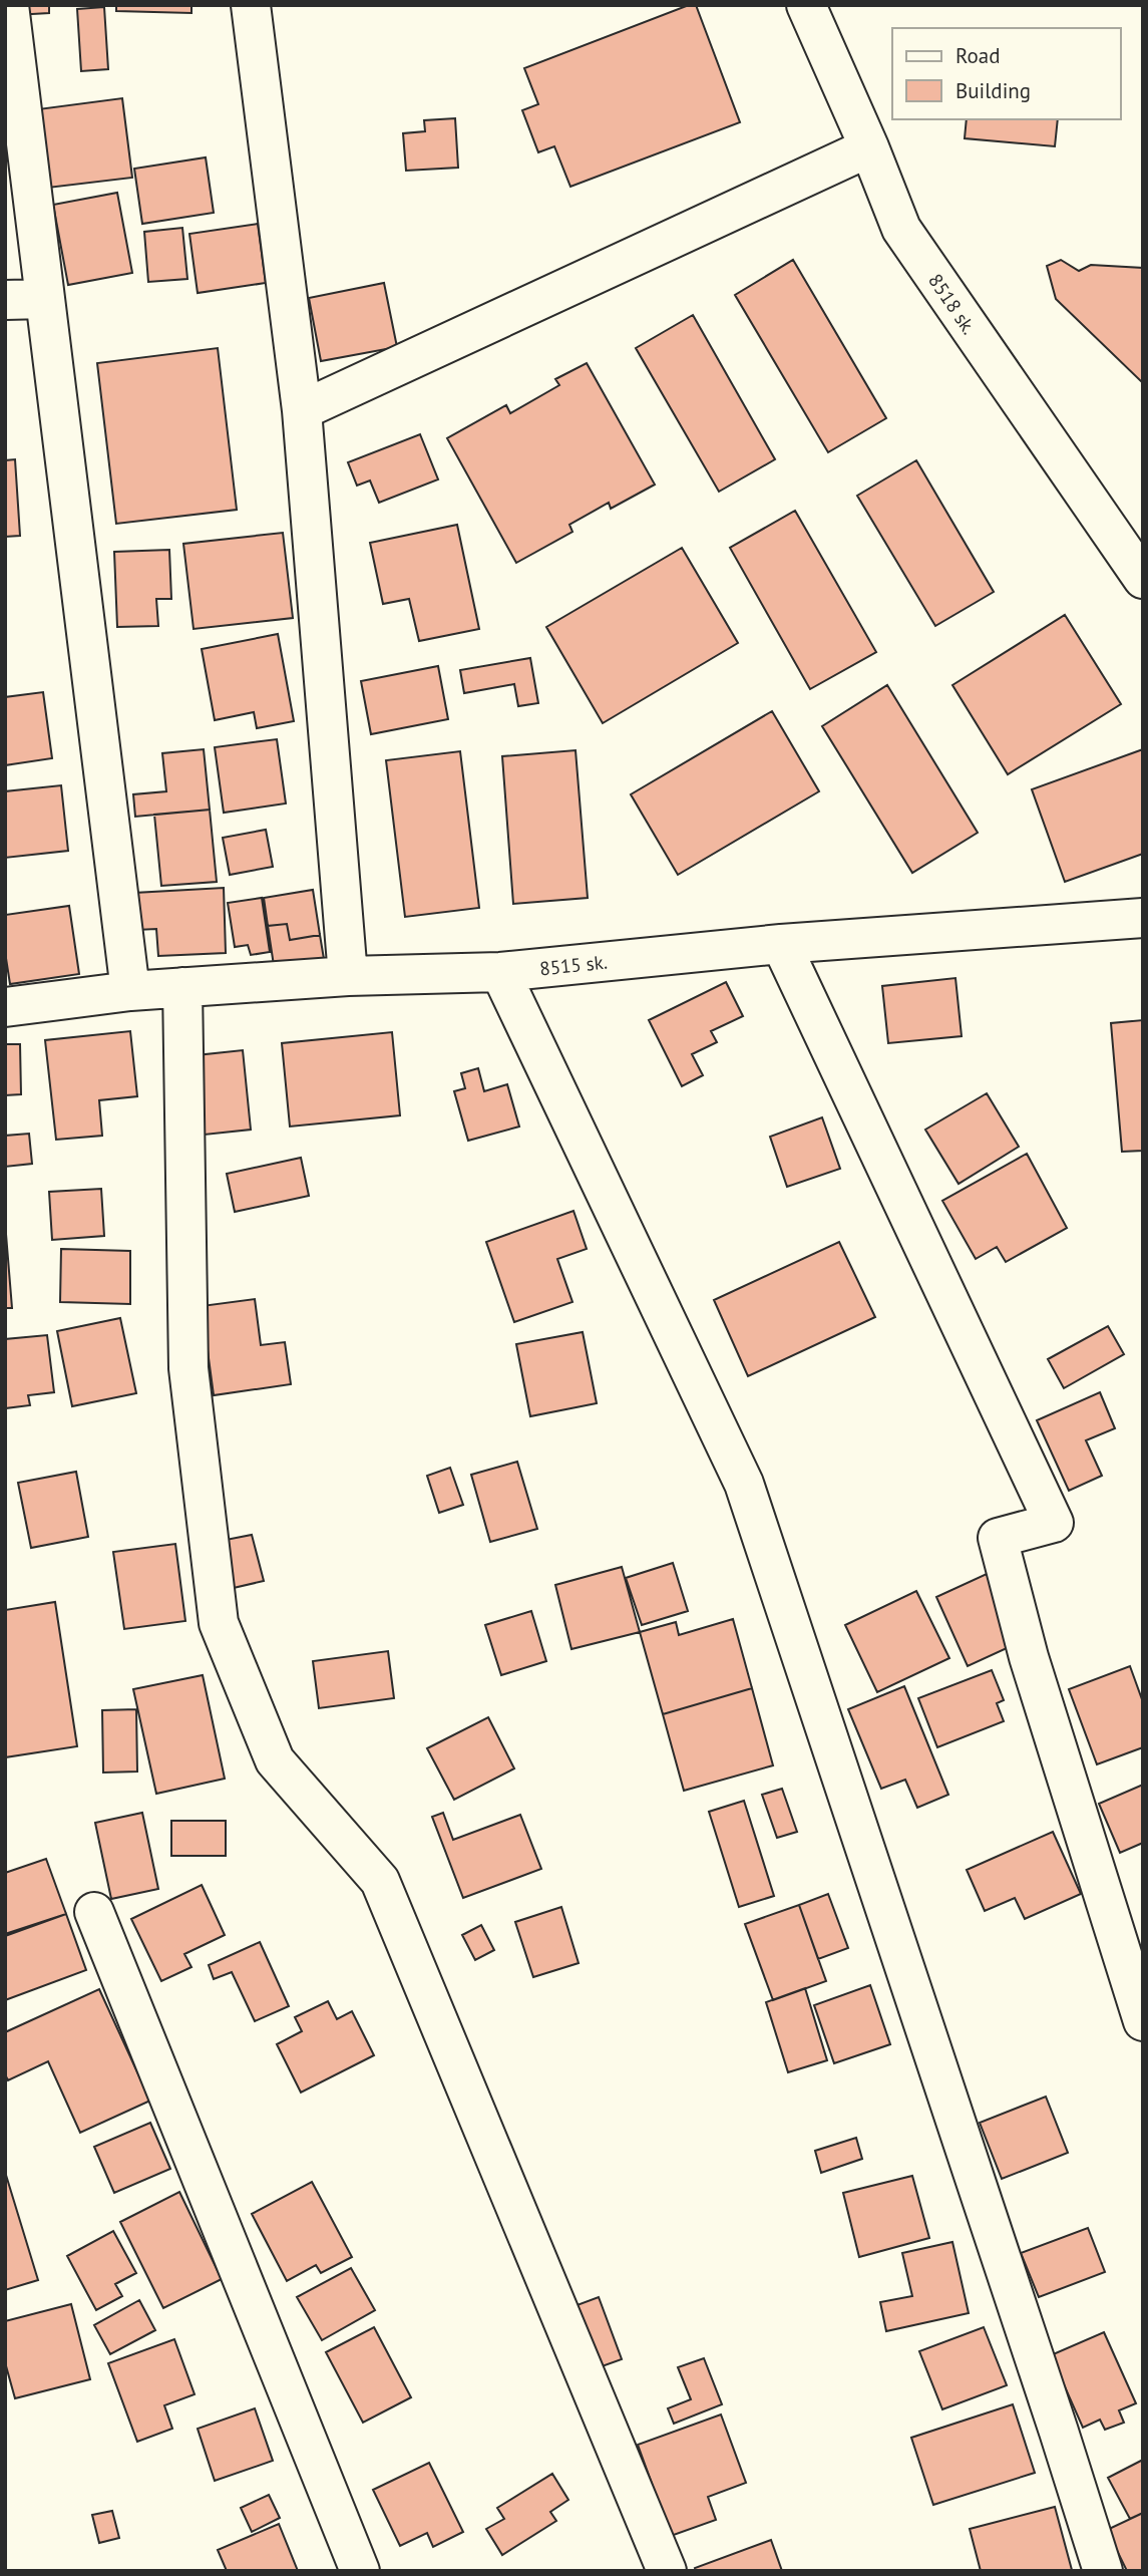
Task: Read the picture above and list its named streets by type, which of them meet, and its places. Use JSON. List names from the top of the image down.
{
  "streets": {
    "street": ["8518 sk.", "8515 sk."]
  },
  "legend": ["Road", "Building"]
}
